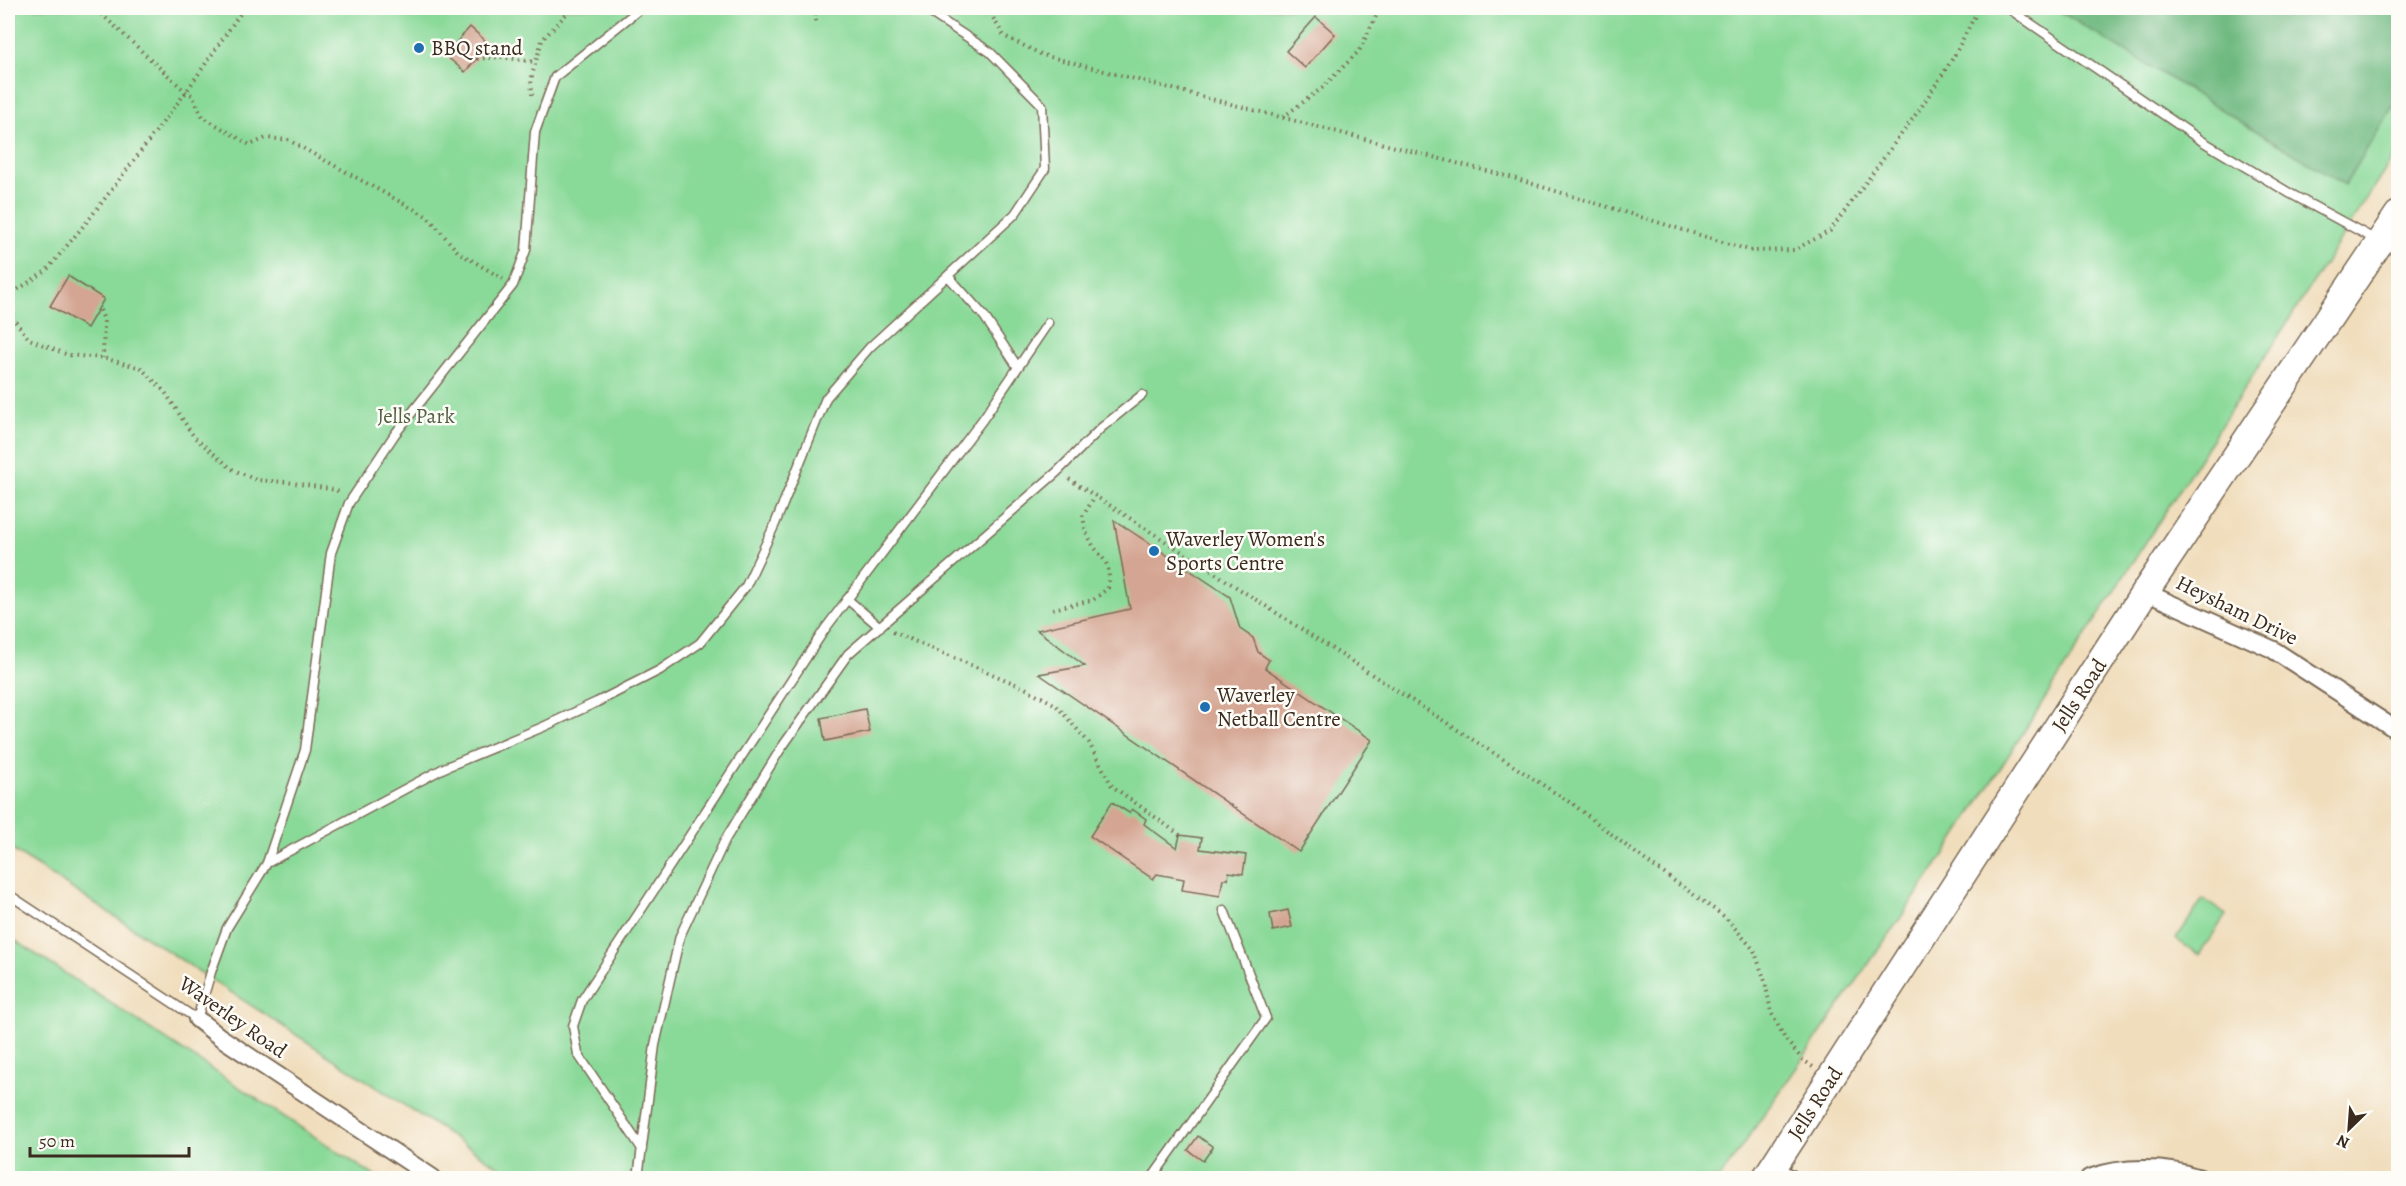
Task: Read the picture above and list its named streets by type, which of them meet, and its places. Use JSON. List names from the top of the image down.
{
  "streets": {
    "main road": ["Jells Road"],
    "street": ["Heysham Drive", "Waverley Road"]
  },
  "crossings": [
    ["Heysham Drive", "Jells Road"]
  ],
  "parks": ["Jells Park"],
  "places": ["BBQ stand", "Waverley Women's Sports Centre", "Waverley Netball Centre"],
  "scale_bar": "50 m",
  "north": "bottom left"
}
